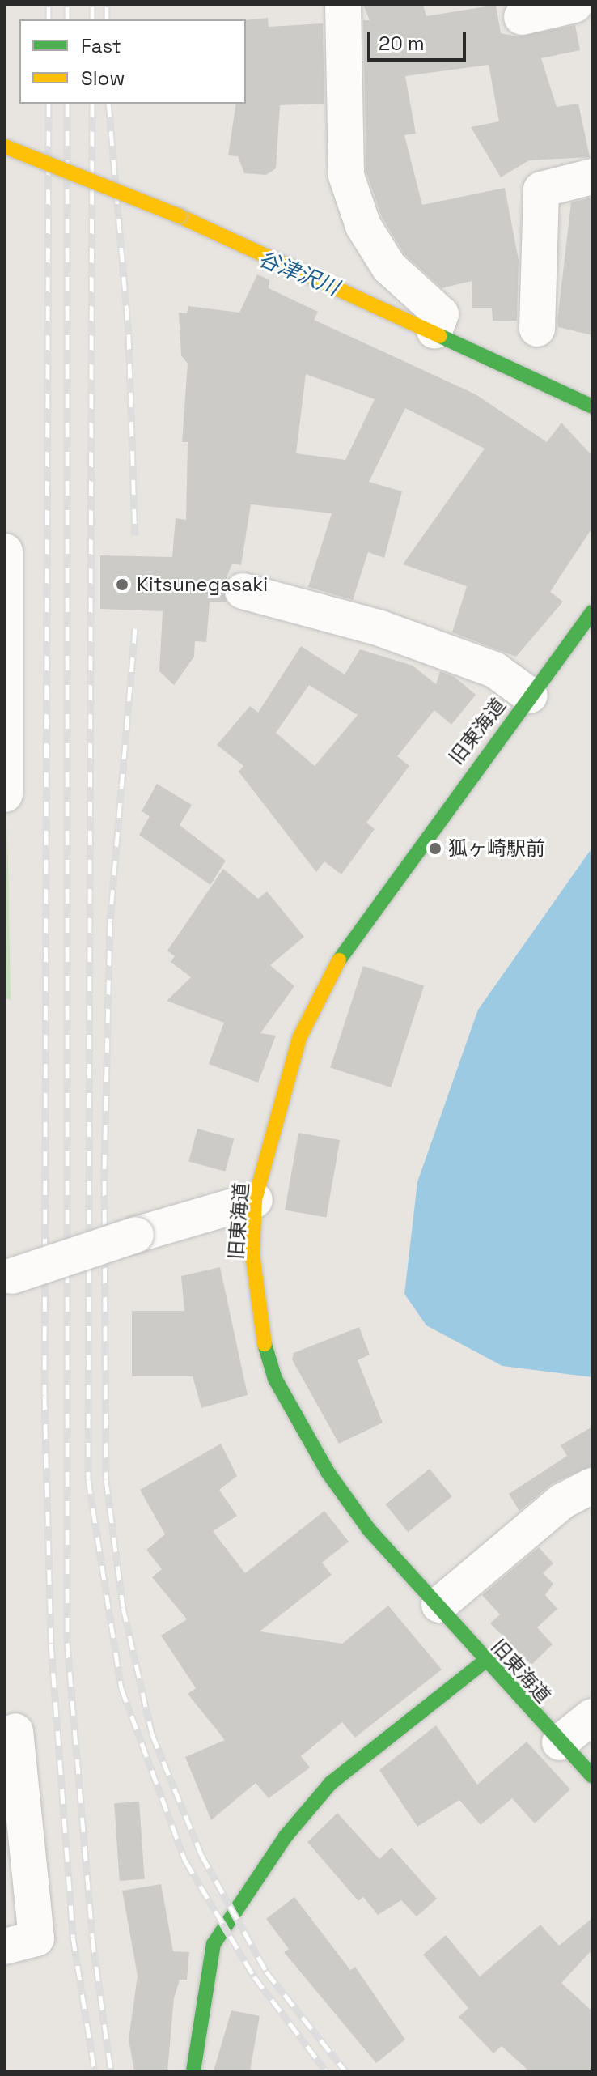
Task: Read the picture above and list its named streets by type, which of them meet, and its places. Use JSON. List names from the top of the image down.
{
  "streets": {
    "street": ["旧東海道"]
  },
  "water": ["谷津沢川"],
  "places": ["Kitsunegasaki", "狐ヶ崎駅前"],
  "legend": ["Fast", "Slow"],
  "scale_bar": "20 m"
}
